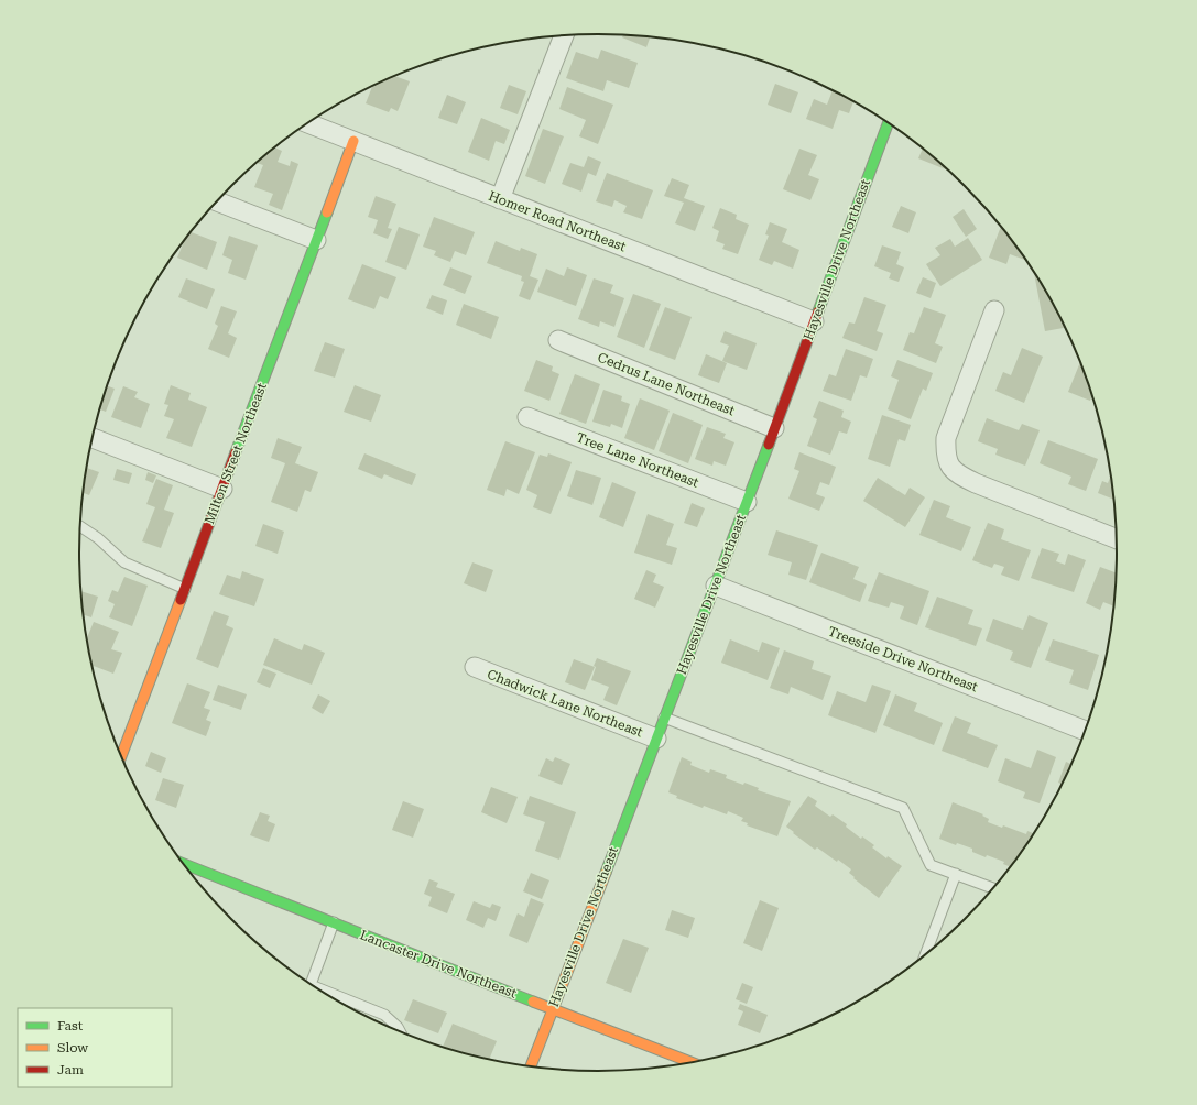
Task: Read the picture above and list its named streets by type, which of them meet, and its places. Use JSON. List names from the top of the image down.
{
  "streets": {
    "street": [
      "Homer Road Northeast",
      "Hayesville Drive Northeast",
      "Cedrus Lane Northeast",
      "Milton Street Northeast",
      "Tree Lane Northeast",
      "Treeside Drive Northeast",
      "Chadwick Lane Northeast",
      "Lancaster Drive Northeast"
    ]
  },
  "crossings": [
    ["Homer Road Northeast", "Hayesville Drive Northeast"],
    ["Homer Road Northeast", "Milton Street Northeast"],
    ["Hayesville Drive Northeast", "Cedrus Lane Northeast"],
    ["Hayesville Drive Northeast", "Tree Lane Northeast"],
    ["Hayesville Drive Northeast", "Treeside Drive Northeast"],
    ["Hayesville Drive Northeast", "Chadwick Lane Northeast"],
    ["Hayesville Drive Northeast", "Lancaster Drive Northeast"]
  ],
  "legend": ["Fast", "Slow", "Jam"]
}
